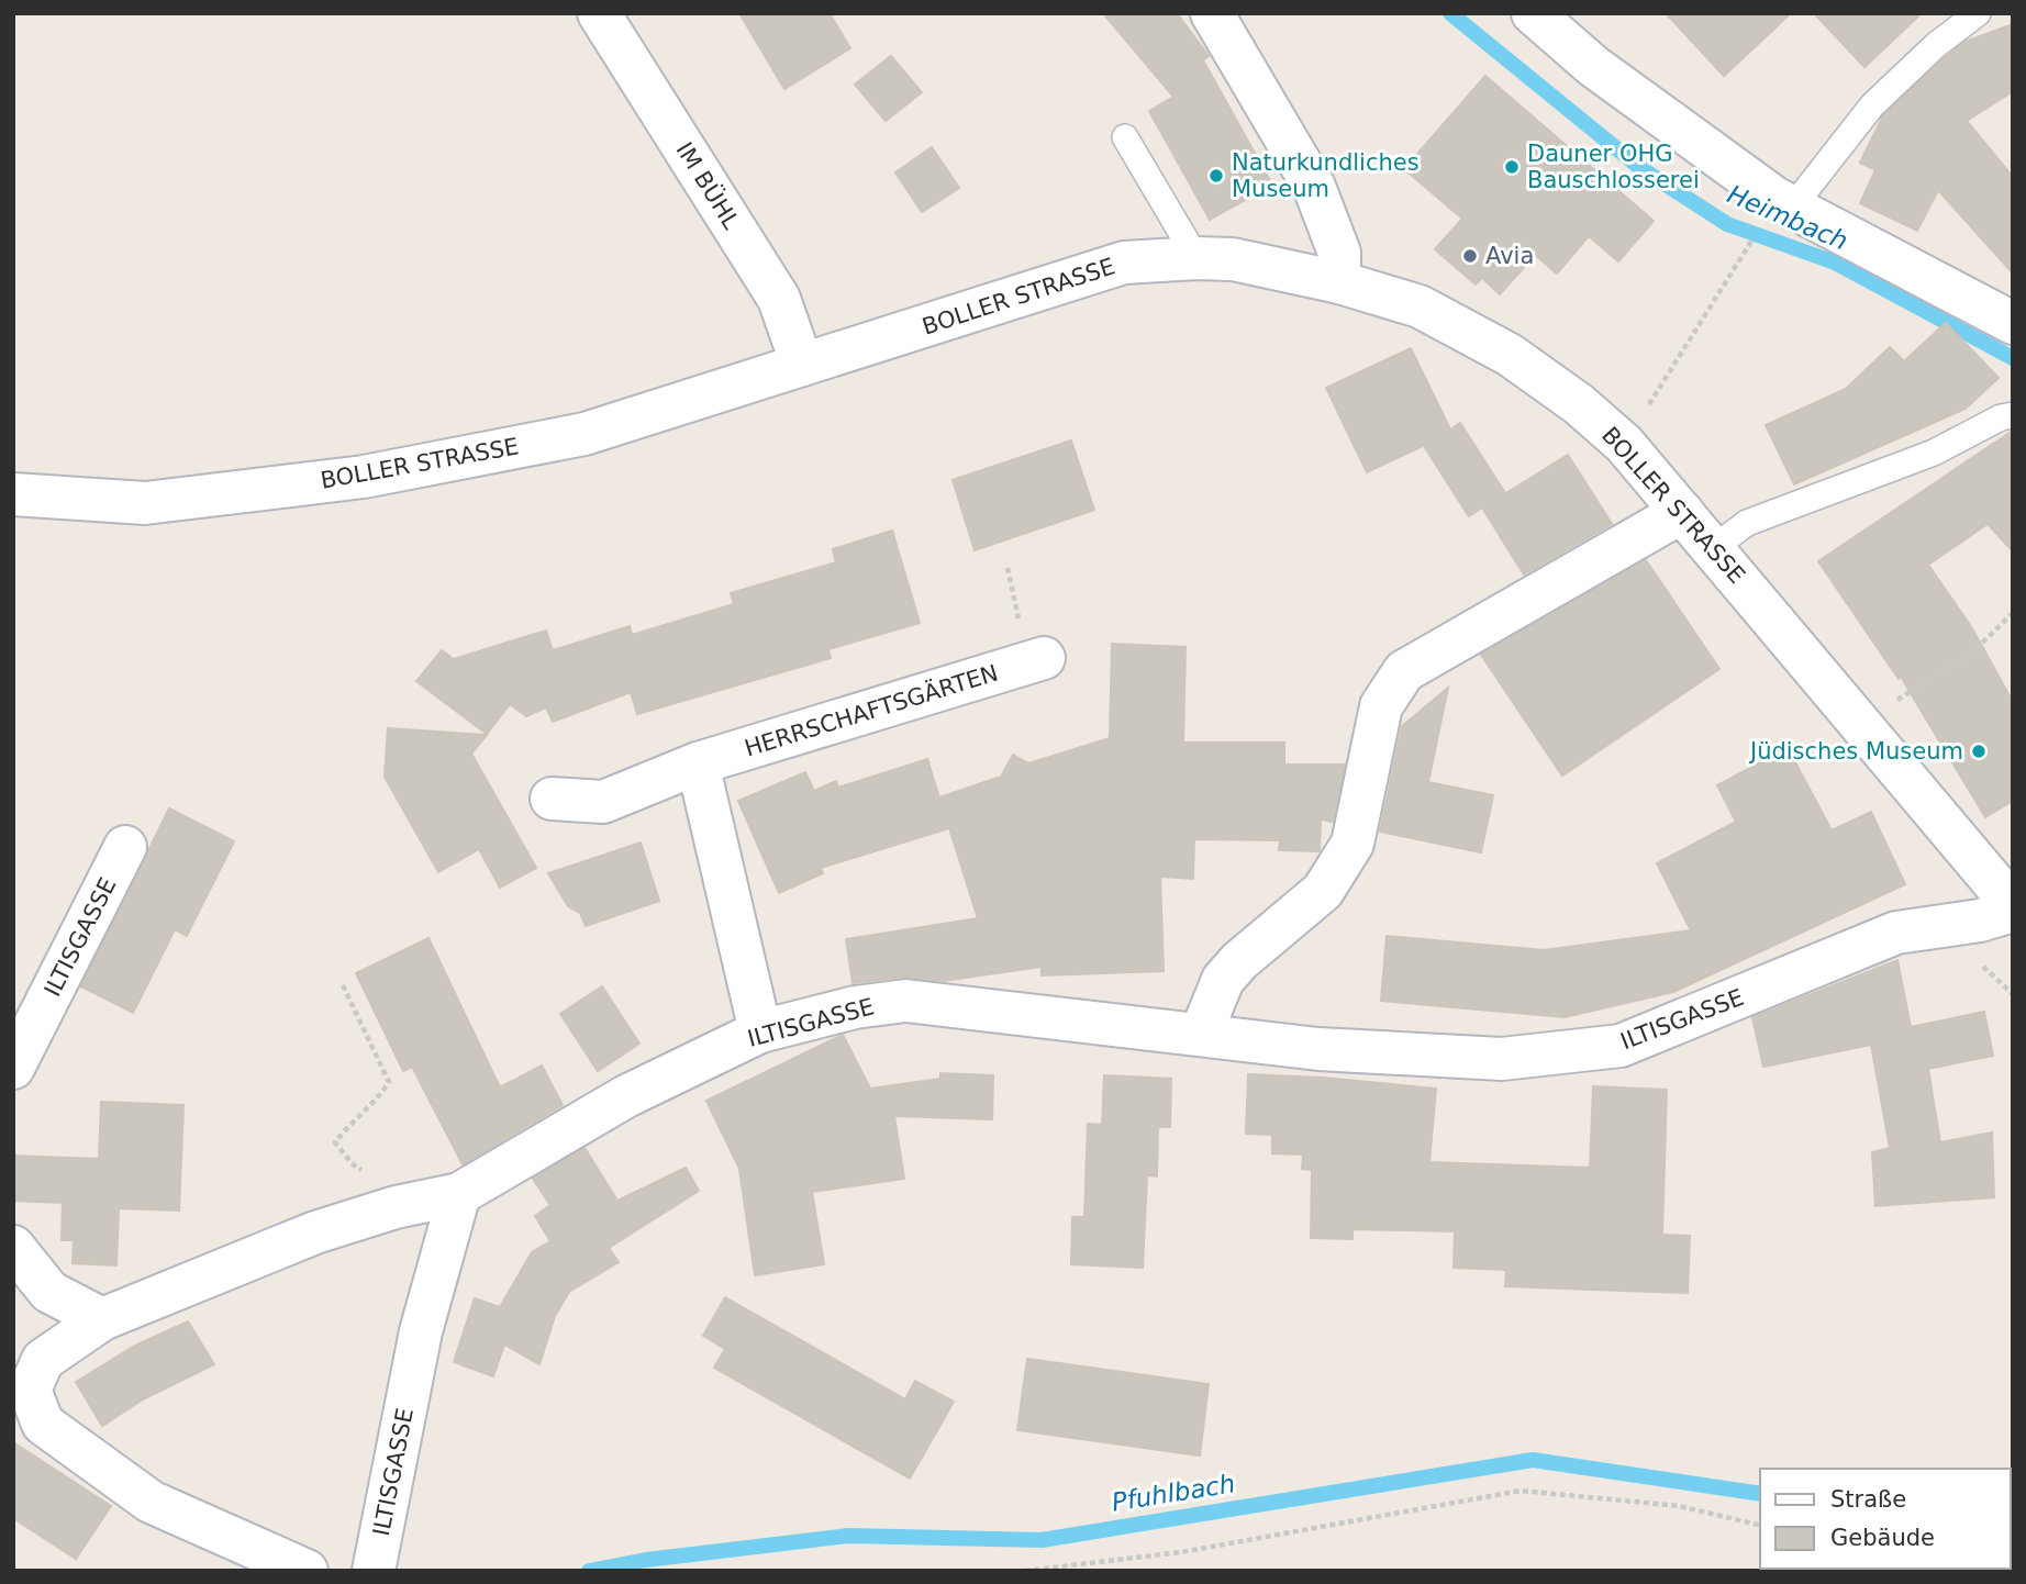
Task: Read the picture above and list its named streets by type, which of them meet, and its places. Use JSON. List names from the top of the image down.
{
  "streets": {
    "street": [
      "IM BÜHL",
      "BOLLER STRASSE",
      "HERRSCHAFTSGÄRTEN",
      "ILTISGASSE"
    ]
  },
  "crossings": [
    ["IM BÜHL", "BOLLER STRASSE"],
    ["BOLLER STRASSE", "ILTISGASSE"]
  ],
  "water": ["Heimbach", "Pfuhlbach"],
  "places": [
    "Dauner OHG Bauschlosserei",
    "Naturkundliches Museum",
    "Avia",
    "Jüdisches Museum"
  ],
  "legend": ["Straße", "Gebäude"]
}
